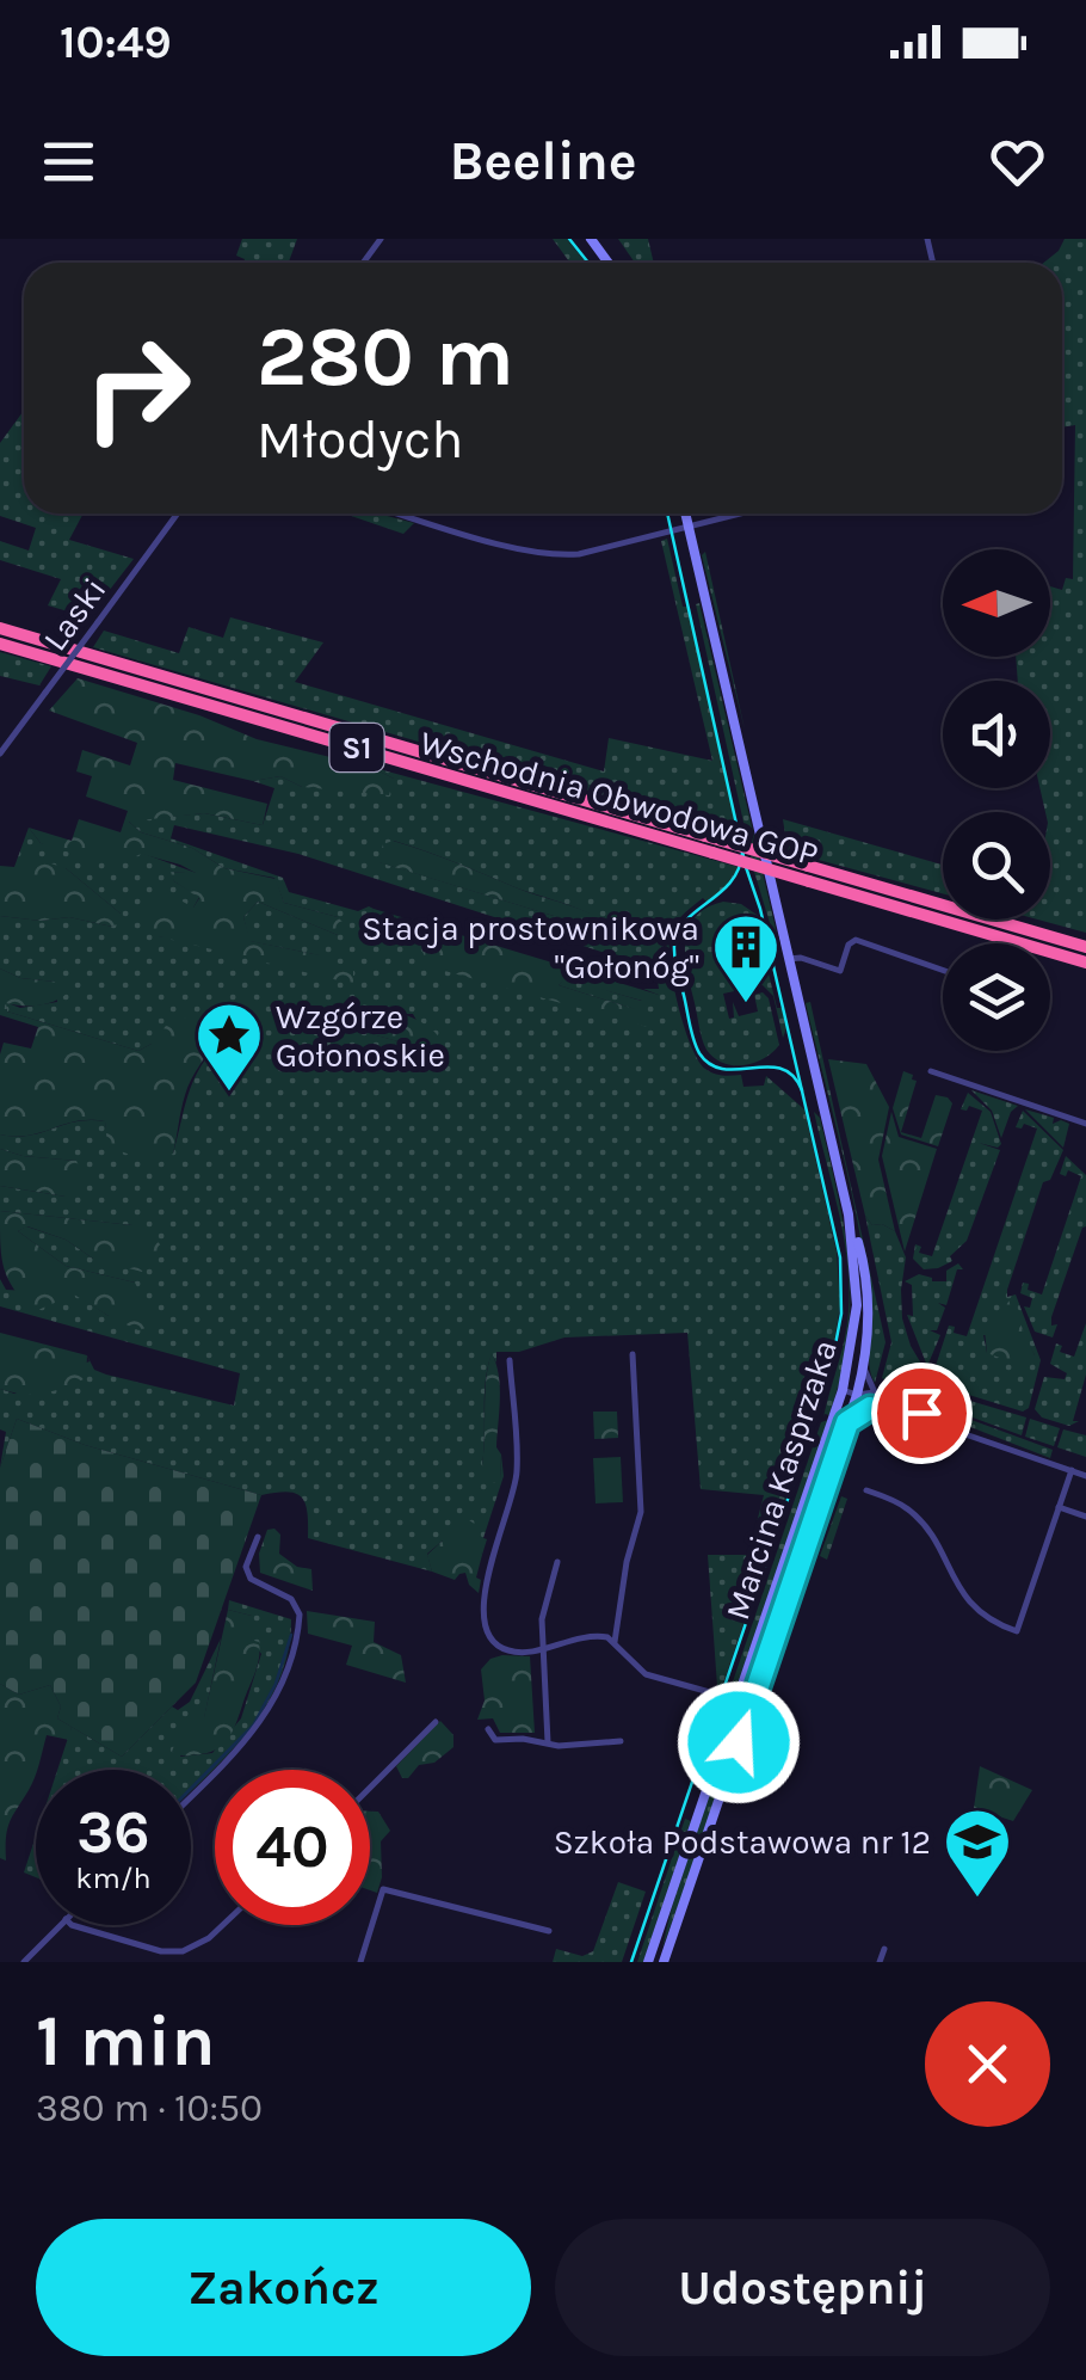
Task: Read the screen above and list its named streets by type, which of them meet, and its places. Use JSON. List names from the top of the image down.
{
  "streets": {
    "highway": ["S1", "Wschodnia Obwodowa GOP"],
    "street": ["Laski", "Marcina Kasprzaka"]
  },
  "places": {
    "building": ["Stacja prostownikowa \"Gołonóg\""],
    "place": ["Wzgórze Gołonoskie"],
    "school or university": ["Szkoła Podstawowa nr 12"]
  },
  "north": "left",
  "page": {
    "status": "10:49",
    "header": "Beeline",
    "turn": ["280 m", "Młodych"],
    "speed": "36 km/h",
    "limit": "40",
    "heading": ["1 min", "380 m · 10:50"],
    "buttons": ["Zakończ", "Udostępnij"]
  }
}
